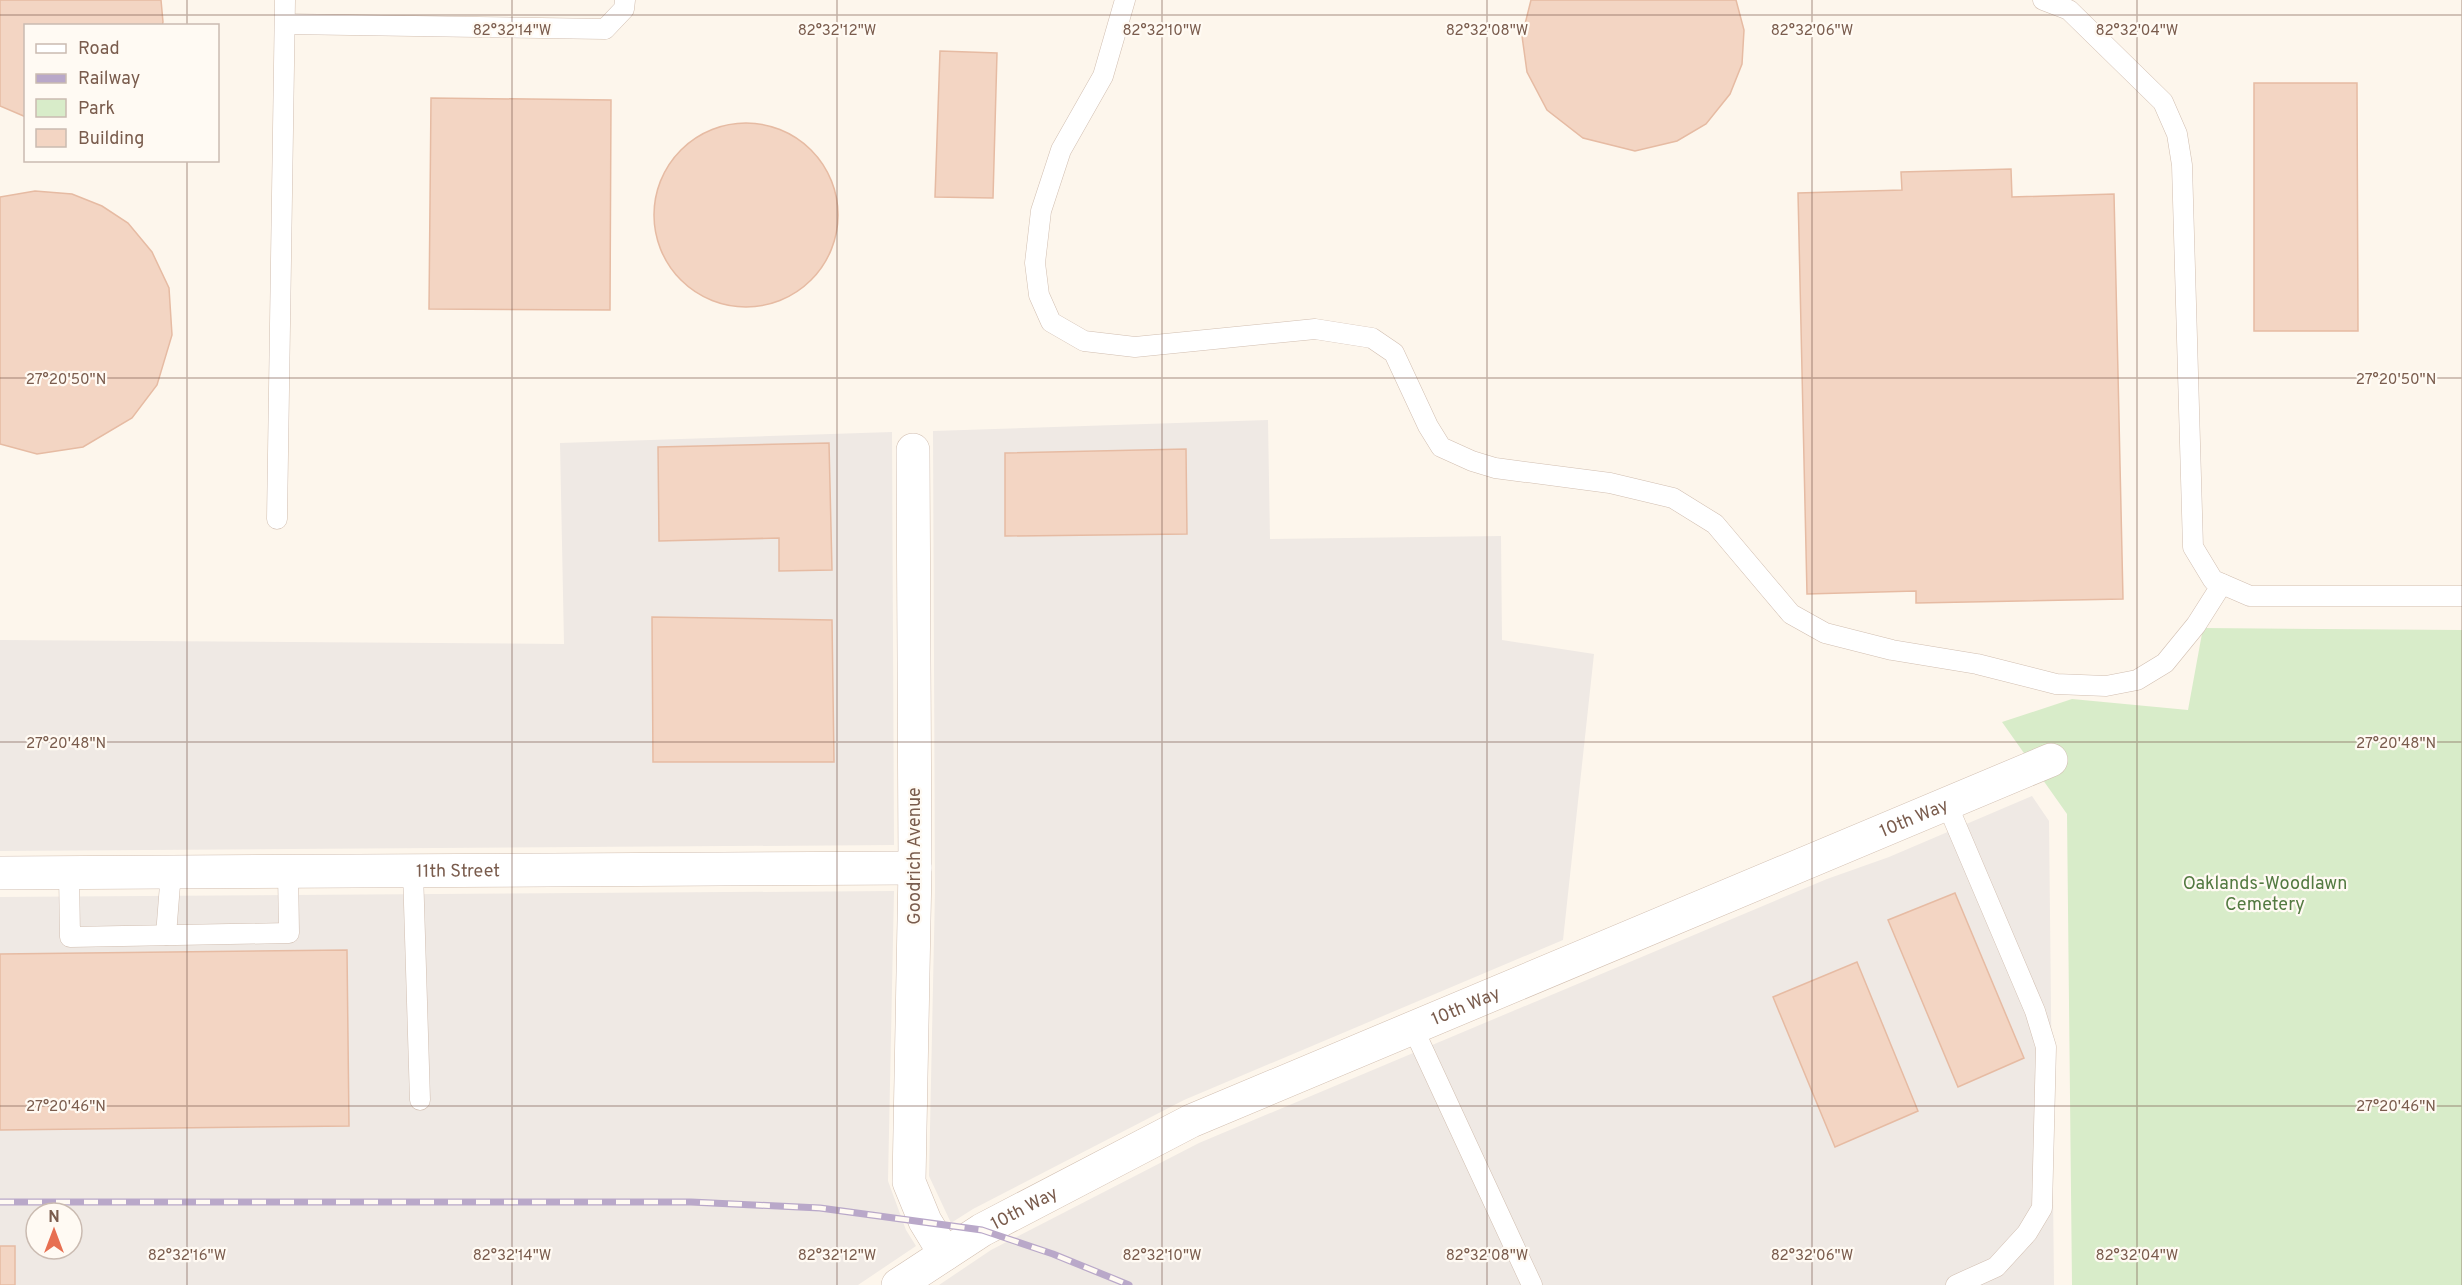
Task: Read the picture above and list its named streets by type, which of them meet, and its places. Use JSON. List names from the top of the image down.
{
  "streets": {
    "street": ["10th Way", "Goodrich Avenue", "11th Street"]
  },
  "crossings": [
    ["10th Way", "Goodrich Avenue"],
    ["Goodrich Avenue", "11th Street"]
  ],
  "parks": ["Oaklands-Woodlawn Cemetery"],
  "legend": [
    "Road",
    "Railway",
    "Park",
    "Building"
  ],
  "north": "top",
  "coordinates": [
    "82°32'14\"W",
    "82°32'12\"W",
    "82°32'10\"W",
    "82°32'08\"W",
    "82°32'06\"W",
    "82°32'04\"W",
    "27°20'50\"N",
    "27°20'48\"N",
    "27°20'46\"N",
    "82°32'16\"W"
  ]
}
